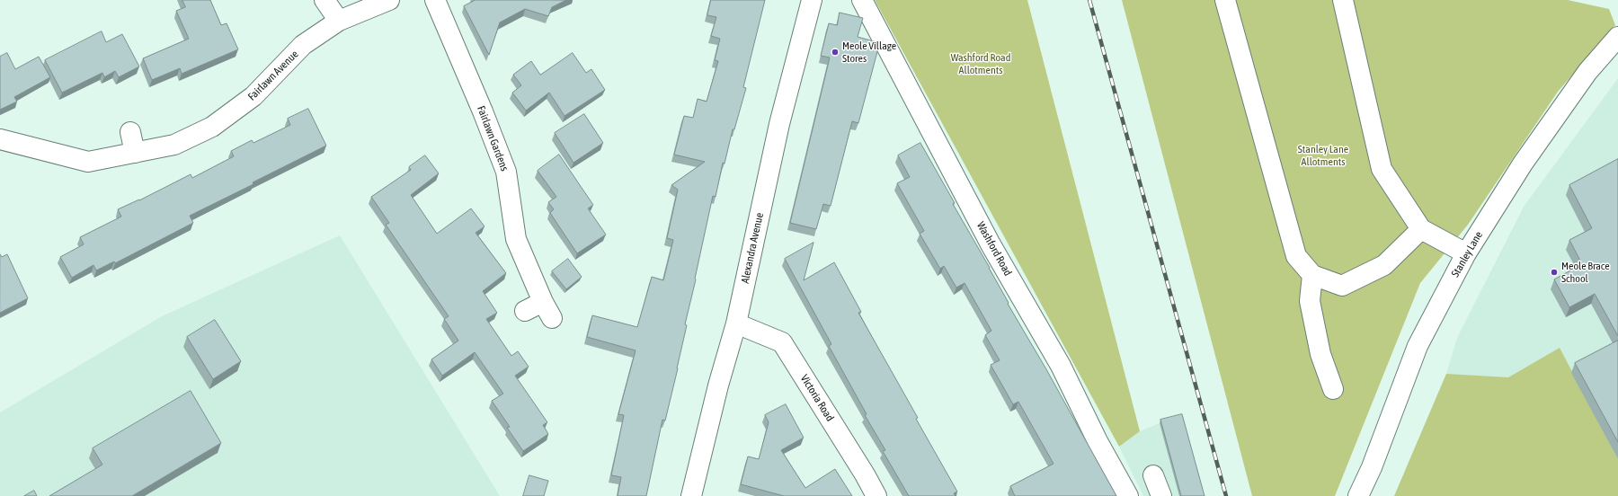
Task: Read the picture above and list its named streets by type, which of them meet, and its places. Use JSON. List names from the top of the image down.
{
  "streets": {
    "street": [
      "Fairlawn Avenue",
      "Fairlawn Gardens",
      "Alexandra Avenue",
      "Washford Road",
      "Stanley Lane",
      "Victoria Road"
    ]
  },
  "crossings": [
    ["Alexandra Avenue", "Victoria Road"]
  ],
  "parks": ["Washford Road Allotments", "Stanley Lane Allotments"],
  "places": ["Meole Village Stores", "Meole Brace School"]
}
